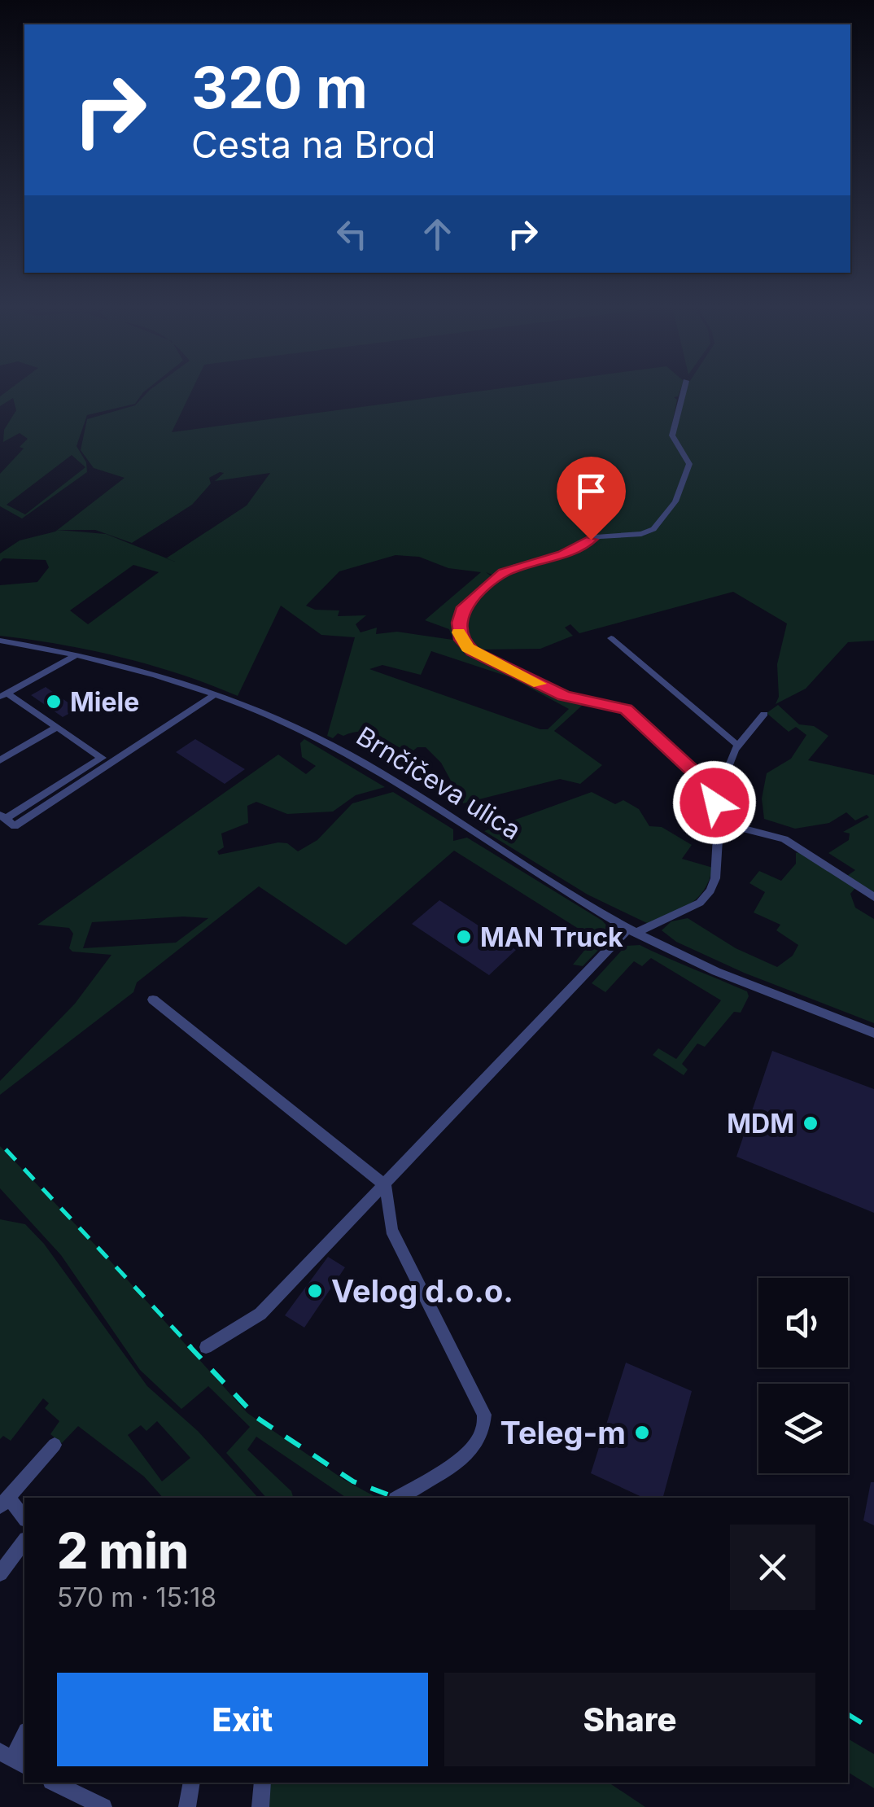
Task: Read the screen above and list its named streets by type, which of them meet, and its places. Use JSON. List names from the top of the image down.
{
  "streets": {
    "street": ["Brnčičeva ulica"]
  },
  "places": [
    "Miele",
    "MAN Truck",
    "MDM",
    "Velog d.o.o.",
    "Teleg-m"
  ],
  "page": {
    "turn": ["320 m", "Cesta na Brod"],
    "heading": ["2 min", "570 m · 15:18"],
    "buttons": ["Exit", "Share"]
  }
}
